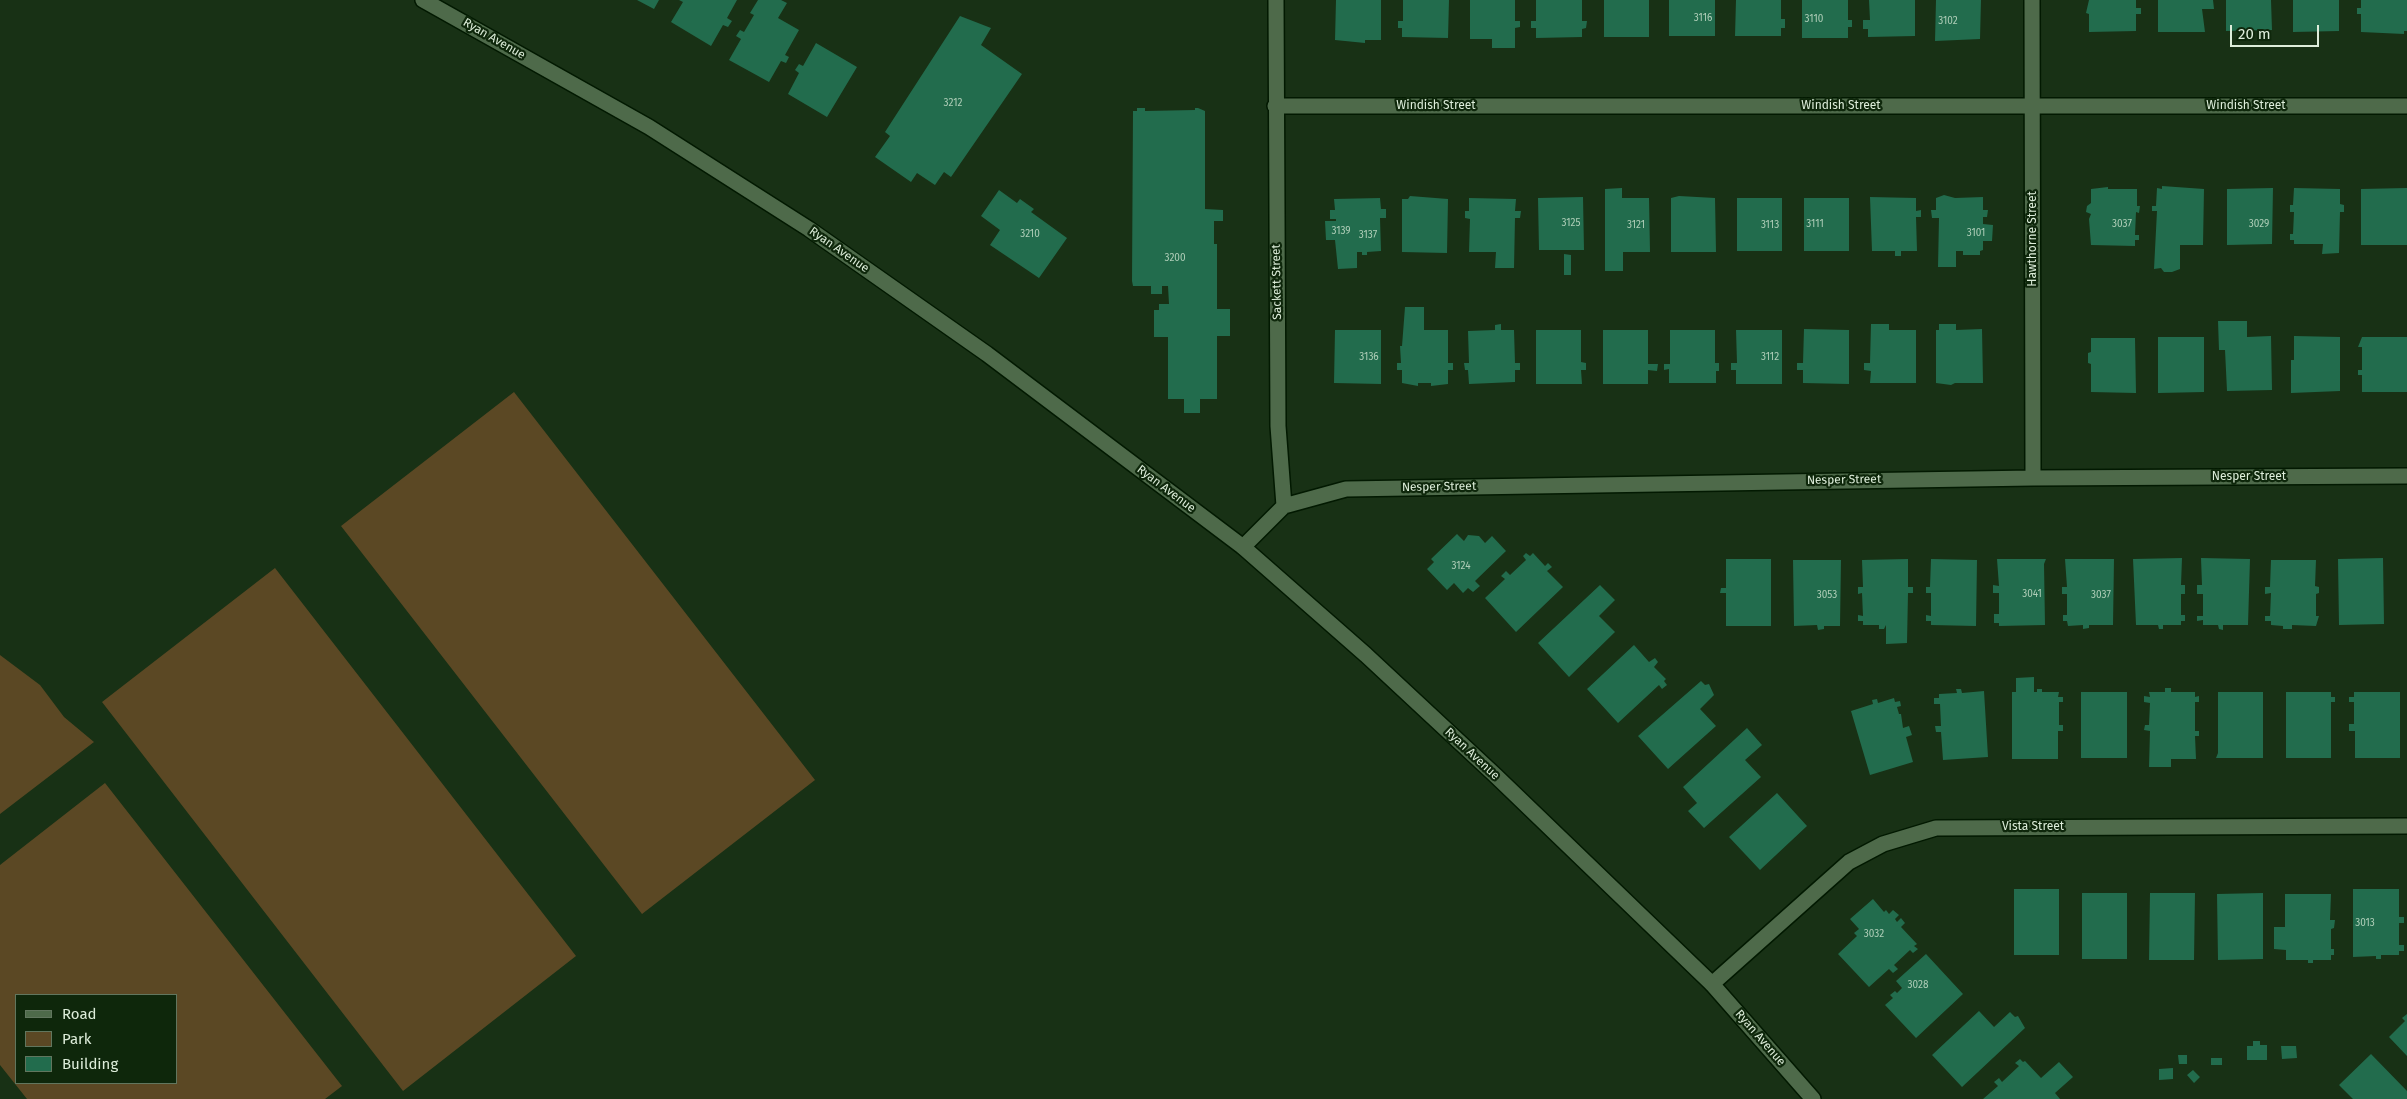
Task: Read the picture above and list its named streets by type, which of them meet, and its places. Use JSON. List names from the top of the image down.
{
  "streets": {
    "street": [
      "Ryan Avenue",
      "Windish Street",
      "Hawthorne Street",
      "Sackett Street",
      "Nesper Street",
      "Vista Street"
    ]
  },
  "crossings": [
    ["Ryan Avenue", "Vista Street"],
    ["Windish Street", "Hawthorne Street"],
    ["Windish Street", "Sackett Street"],
    ["Hawthorne Street", "Nesper Street"],
    ["Sackett Street", "Nesper Street"]
  ],
  "house_numbers": [
    "3116",
    "3110",
    "3102",
    "3212",
    "3125",
    "3111",
    "3037",
    "3029",
    "3121",
    "3113",
    "3139",
    "3101",
    "3210",
    "3137",
    "3200",
    "3136",
    "3112",
    "3124",
    "3041",
    "3053",
    "3037",
    "3013",
    "3032",
    "3028"
  ],
  "legend": ["Road", "Park", "Building"],
  "scale_bar": "20 m"
}
